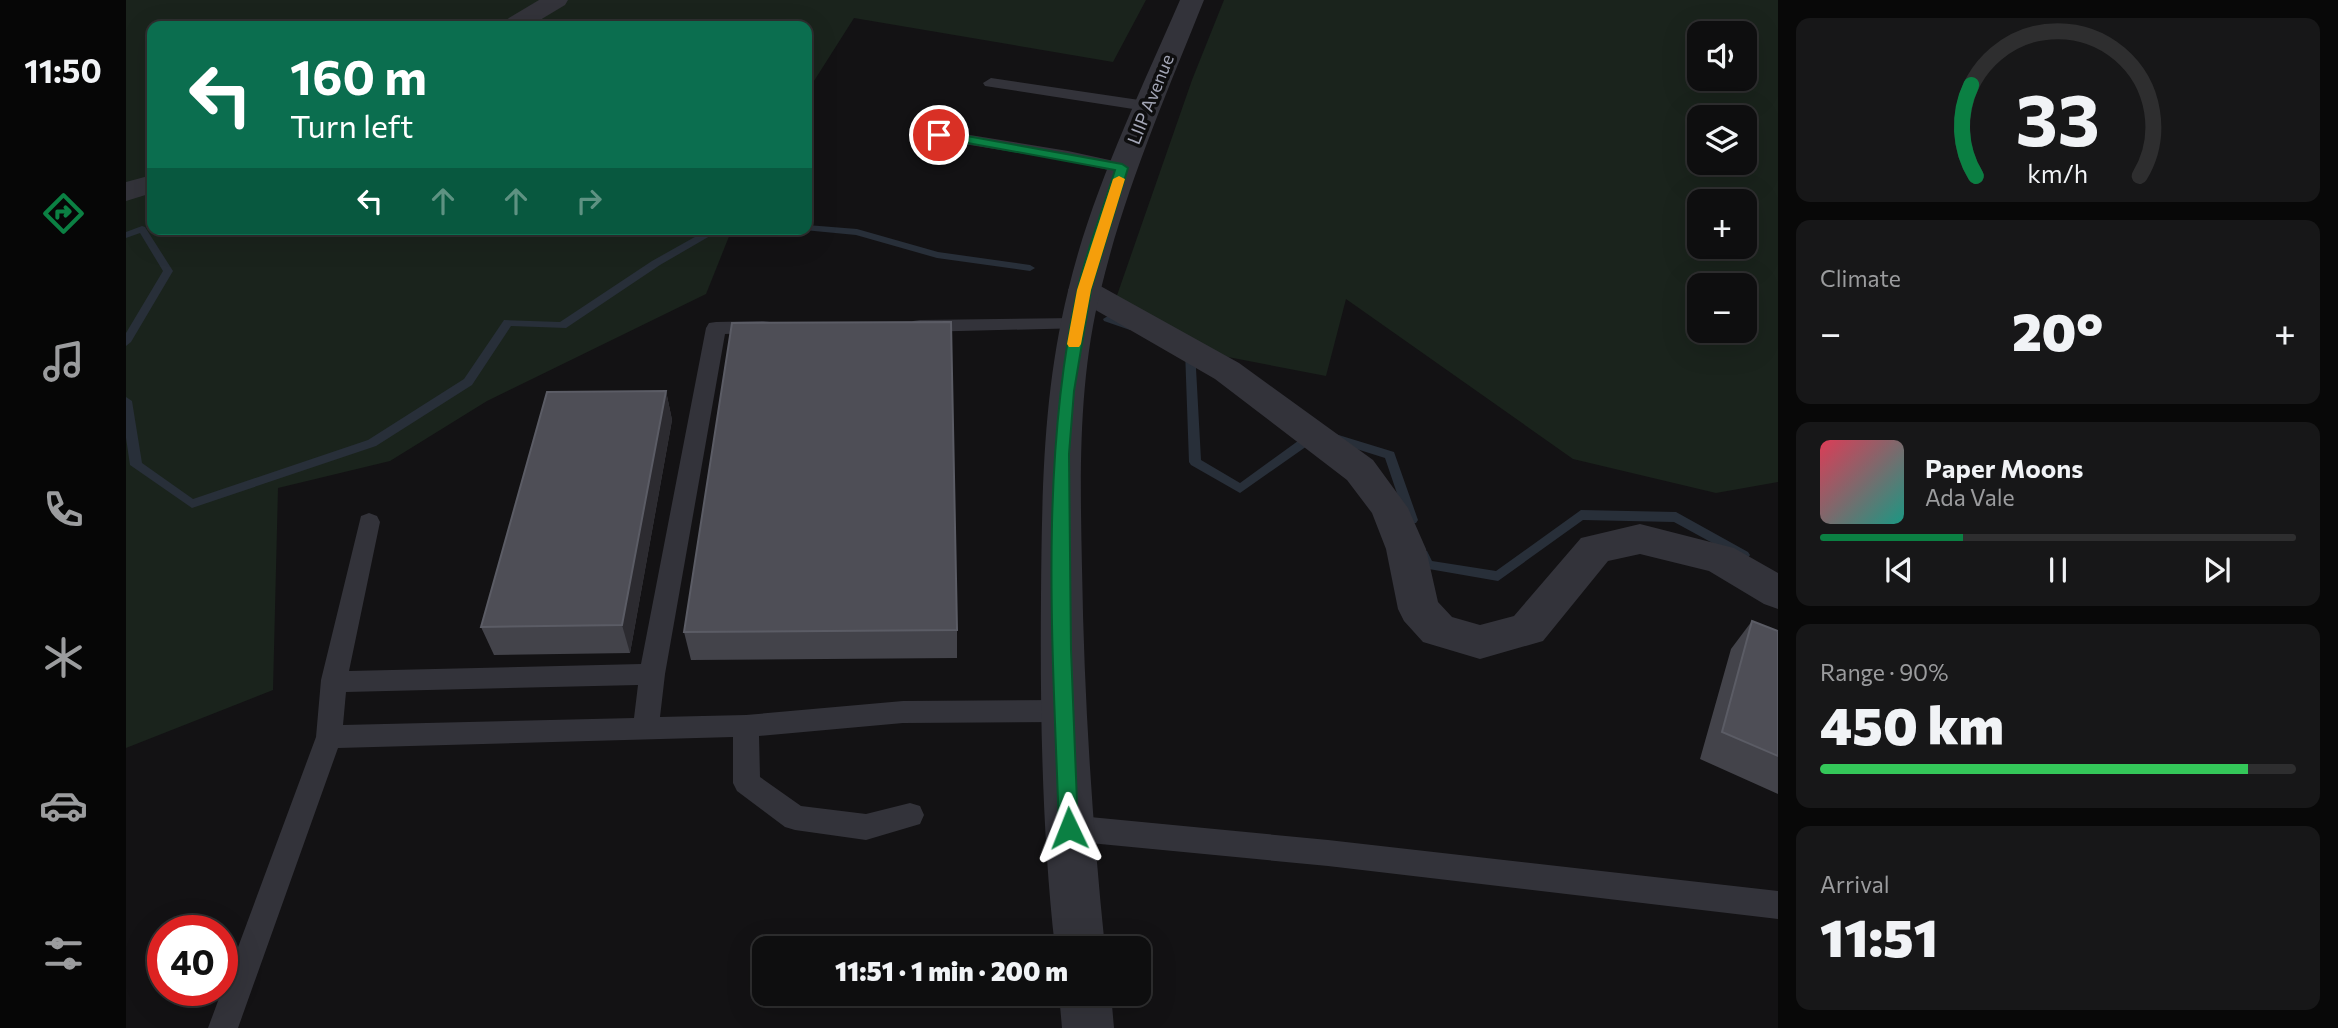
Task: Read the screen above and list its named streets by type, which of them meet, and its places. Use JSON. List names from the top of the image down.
{
  "streets": {
    "street": ["LIIP Avenue"]
  },
  "page": {
    "tabs": "11:50",
    "map_buttons": ["+", "−"],
    "turn": ["160 m", "Turn left"],
    "tile": [
      "Climate",
      ["Range · 90%", "450 km"],
      ["Arrival", "11:51"]
    ],
    "heat": ["−", "20°", "+"],
    "song": ["Paper Moons", "Ada Vale"],
    "limit": "40",
    "trip": "11:51 · 1 min · 200 m",
    "gauge": ["33", "km/h"]
  }
}
